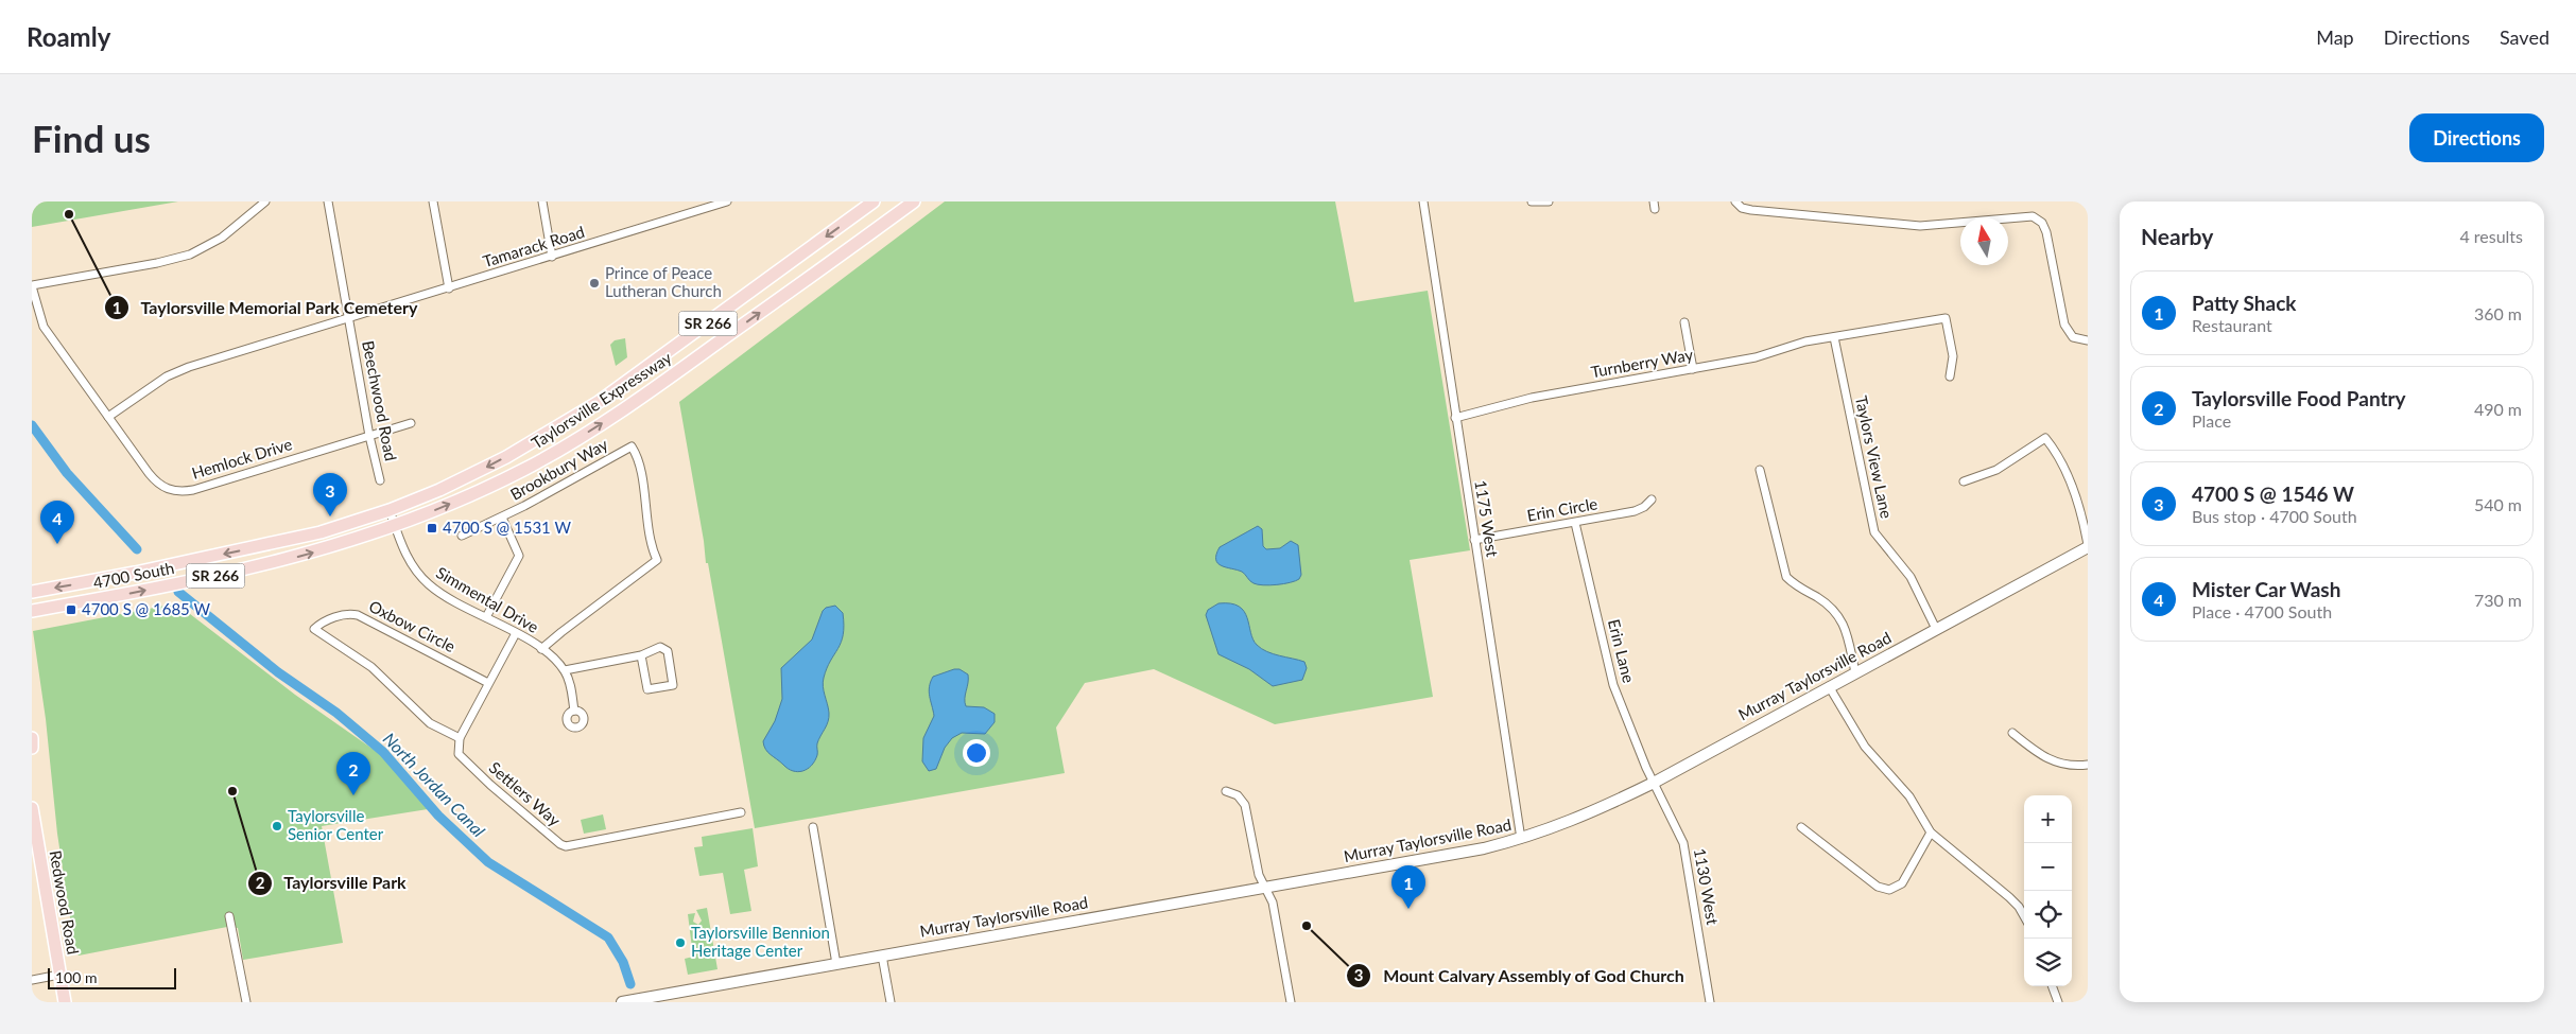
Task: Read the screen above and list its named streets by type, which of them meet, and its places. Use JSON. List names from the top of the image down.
{
  "streets": {
    "main road": [
      "SR 266",
      "Taylorsville Expressway",
      "4700 South",
      "Redwood Road"
    ],
    "street": [
      "Tamarack Road",
      "Turnberry Way",
      "Beechwood Road",
      "Taylors View Lane",
      "Hemlock Drive",
      "Brookbury Way",
      "Erin Circle",
      "1175 West",
      "Simmental Drive",
      "Oxbow Circle",
      "Erin Lane",
      "Murray Taylorsville Road",
      "Settlers Way",
      "1130 West"
    ]
  },
  "crossings": [
    ["Tamarack Road", "Beechwood Road"],
    ["Tamarack Road", "Hemlock Drive"],
    ["Turnberry Way", "Taylors View Lane"],
    ["Turnberry Way", "1175 West"],
    ["Beechwood Road", "Hemlock Drive"],
    ["Taylorsville Expressway", "4700 South"],
    ["Taylorsville Expressway", "Simmental Drive"],
    ["Taylors View Lane", "Murray Taylorsville Road"],
    ["Brookbury Way", "Simmental Drive"],
    ["Erin Circle", "1175 West"],
    ["Erin Circle", "Erin Lane"],
    ["1175 West", "Murray Taylorsville Road"],
    ["4700 South", "Simmental Drive"],
    ["Oxbow Circle", "Settlers Way"],
    ["Erin Lane", "Murray Taylorsville Road"],
    ["Erin Lane", "1130 West"],
    ["Murray Taylorsville Road", "1130 West"]
  ],
  "water": ["North Jordan Canal"],
  "places": {
    "other": [
      "Taylorsville Memorial Park Cemetery",
      "Prince of Peace Lutheran Church",
      "Taylorsville Park",
      "Taylorsville Senior Center",
      "Mount Calvary Assembly of God Church",
      "Taylorsville Bennion Heritage Center"
    ],
    "transit": ["4700 S @ 1531 W", "4700 S @ 1685 W"]
  },
  "scale_bar": "100 m",
  "north": "top",
  "page": {
    "header": "Roamly",
    "nav": ["Map", "Directions", "Saved"],
    "buttons": "Directions",
    "title": "Find us",
    "heading": ["Nearby", "4 results"],
    "list": [
      {
        "mark": "1",
        "name": "Patty Shack",
        "note": "Restaurant",
        "value": "360 m"
      },
      {
        "mark": "2",
        "name": "Taylorsville Food Pantry",
        "note": "Place",
        "value": "490 m"
      },
      {
        "mark": "3",
        "name": "4700 S @ 1546 W",
        "note": "Bus stop · 4700 South",
        "value": "540 m"
      },
      {
        "mark": "4",
        "name": "Mister Car Wash",
        "note": "Place · 4700 South",
        "value": "730 m"
      }
    ],
    "pins": [
      "3",
      "4",
      "2",
      "1"
    ],
    "map_buttons": ["+", "−"],
    "scale": "100 m"
  }
}
